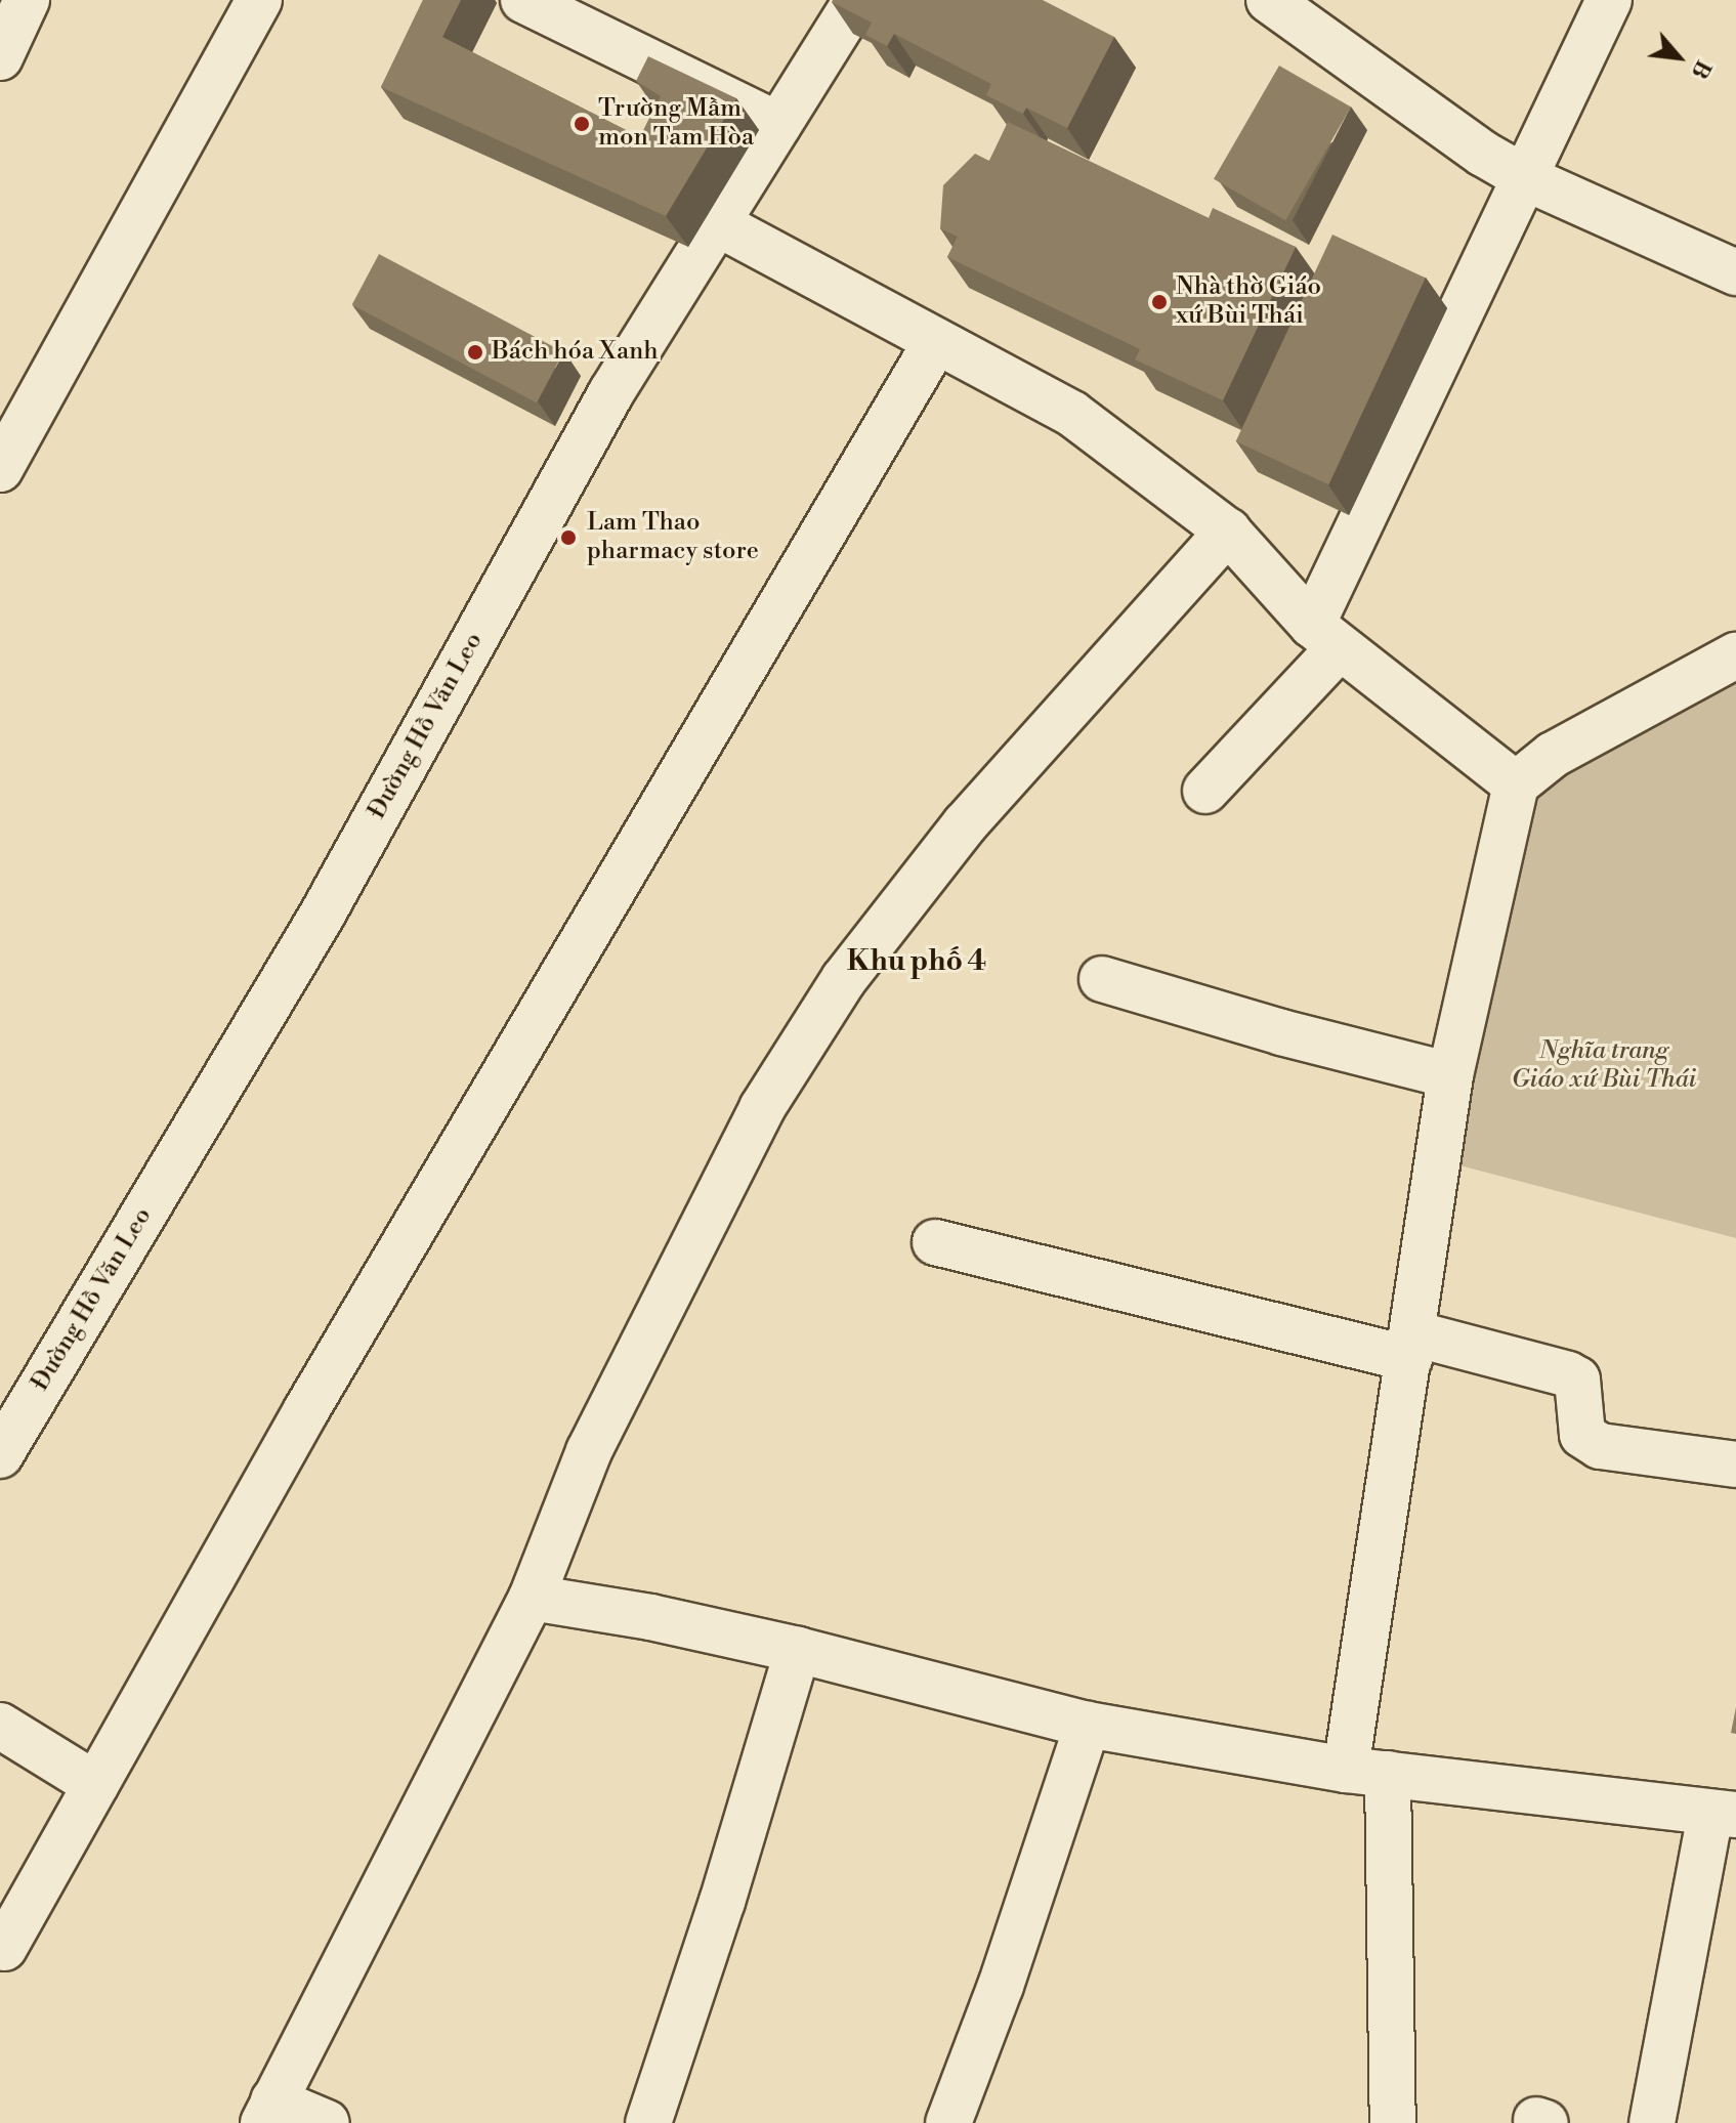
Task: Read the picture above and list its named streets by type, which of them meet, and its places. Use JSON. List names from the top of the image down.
{
  "streets": {
    "street": ["Đường Hồ Văn Leo"]
  },
  "districts": ["Khu phố 4"],
  "parks": ["Nghĩa trang Giáo xứ Bùi Thái"],
  "places": [
    "Trường Mầm mon Tam Hòa",
    "Nhà thờ Giáo xứ Bùi Thái",
    "Bách hóa Xanh",
    "Lam Thao pharmacy store"
  ],
  "north": "bottom right"
}
